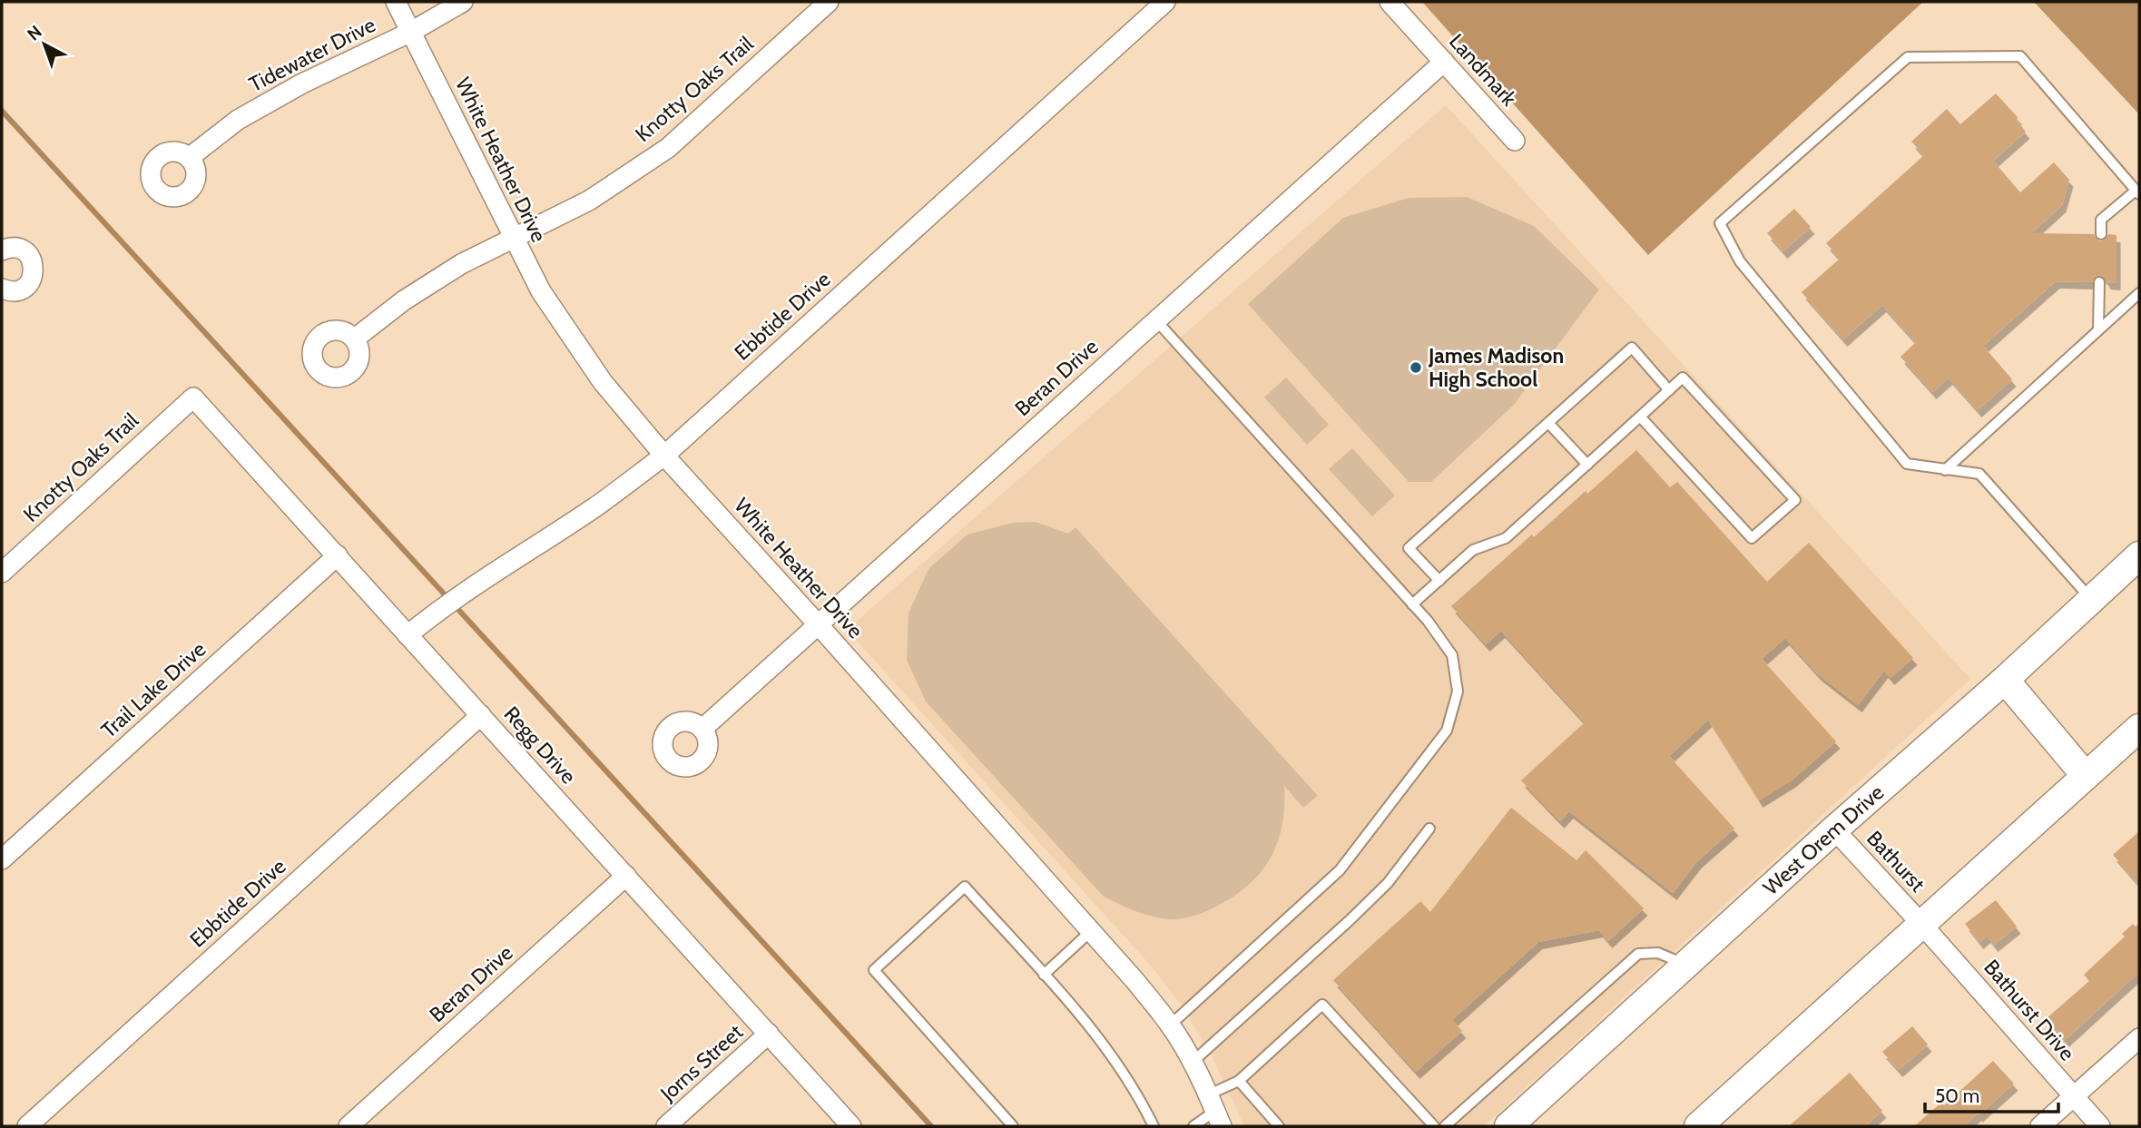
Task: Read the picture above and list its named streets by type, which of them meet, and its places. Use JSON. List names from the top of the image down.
{
  "streets": {
    "main road": ["West Orem Drive"],
    "street": [
      "Tidewater Drive",
      "Landmark",
      "Knotty Oaks Trail",
      "White Heather Drive",
      "Ebbtide Drive",
      "Beran Drive",
      "Trail Lake Drive",
      "Regg Drive",
      "Bathurst",
      "Bathurst Drive",
      "Jorns Street"
    ]
  },
  "crossings": [
    ["Tidewater Drive", "White Heather Drive"],
    ["Landmark", "Beran Drive"],
    ["Knotty Oaks Trail", "White Heather Drive"],
    ["Knotty Oaks Trail", "Regg Drive"],
    ["White Heather Drive", "Ebbtide Drive"],
    ["White Heather Drive", "Beran Drive"],
    ["Ebbtide Drive", "Regg Drive"],
    ["Beran Drive", "Regg Drive"],
    ["Trail Lake Drive", "Regg Drive"],
    ["Regg Drive", "Jorns Street"],
    ["West Orem Drive", "Bathurst"],
    ["Bathurst", "Bathurst Drive"]
  ],
  "places": ["James Madison High School"],
  "scale_bar": "50 m",
  "north": "top left"
}
